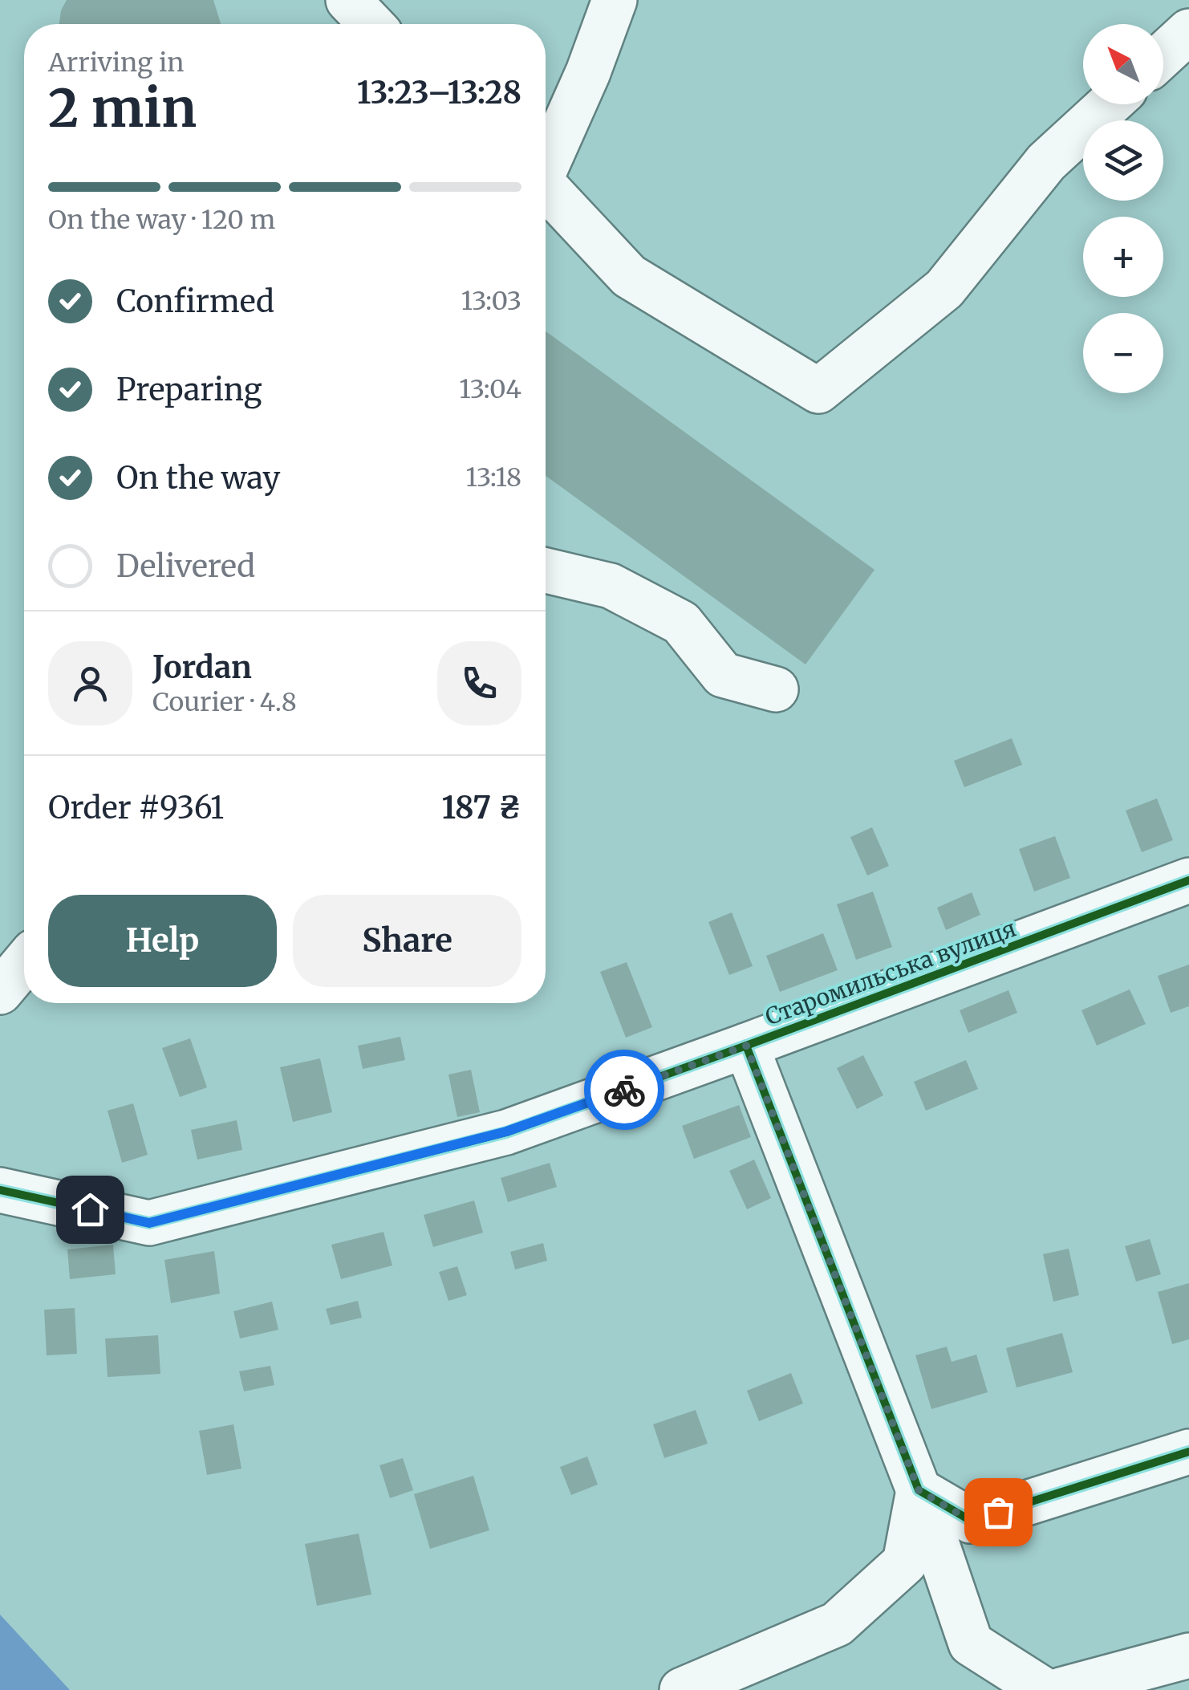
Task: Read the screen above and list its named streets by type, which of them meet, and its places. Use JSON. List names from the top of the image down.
{
  "streets": {
    "street": ["Старомильська вулиця"]
  },
  "north": "top left",
  "page": {
    "map_buttons": ["+", "−"],
    "heading": ["2 min", "Arriving in", "13:23–13:28"],
    "panel": [
      "Jordan",
      "Courier · 4.8",
      "Order #9361",
      "187 ₴"
    ],
    "bar": "On the way · 120 m",
    "list": [
      ["Confirmed", "13:03"],
      ["Preparing", "13:04"],
      ["On the way", "13:18"],
      "Delivered"
    ],
    "buttons": ["Help", "Share"]
  }
}
